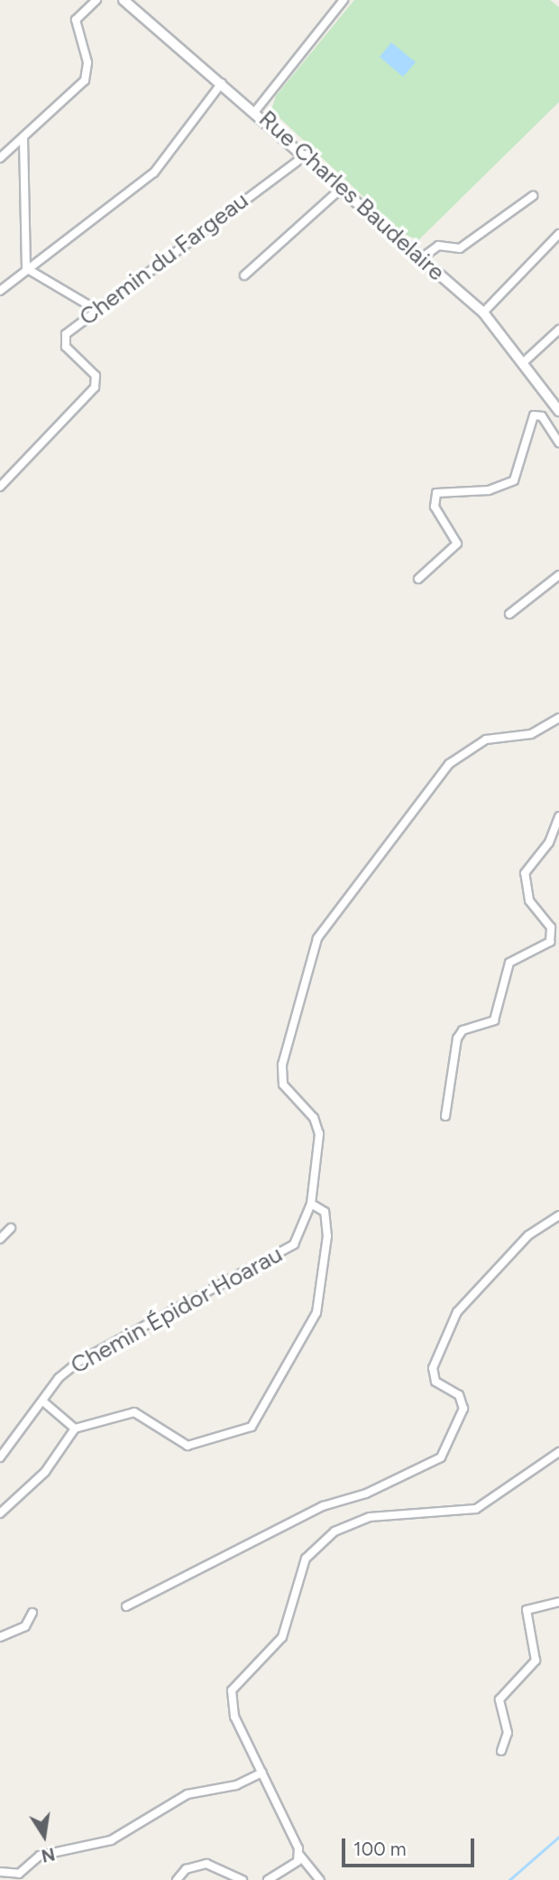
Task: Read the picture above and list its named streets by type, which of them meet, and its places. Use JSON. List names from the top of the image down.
{
  "streets": {
    "main road": ["Rue Charles Baudelaire"],
    "street": ["Chemin du Fargeau", "Chemin Épidor Hoarau"]
  },
  "crossings": [
    ["Rue Charles Baudelaire", "Chemin du Fargeau"]
  ],
  "scale_bar": "100 m",
  "north": "bottom"
}
